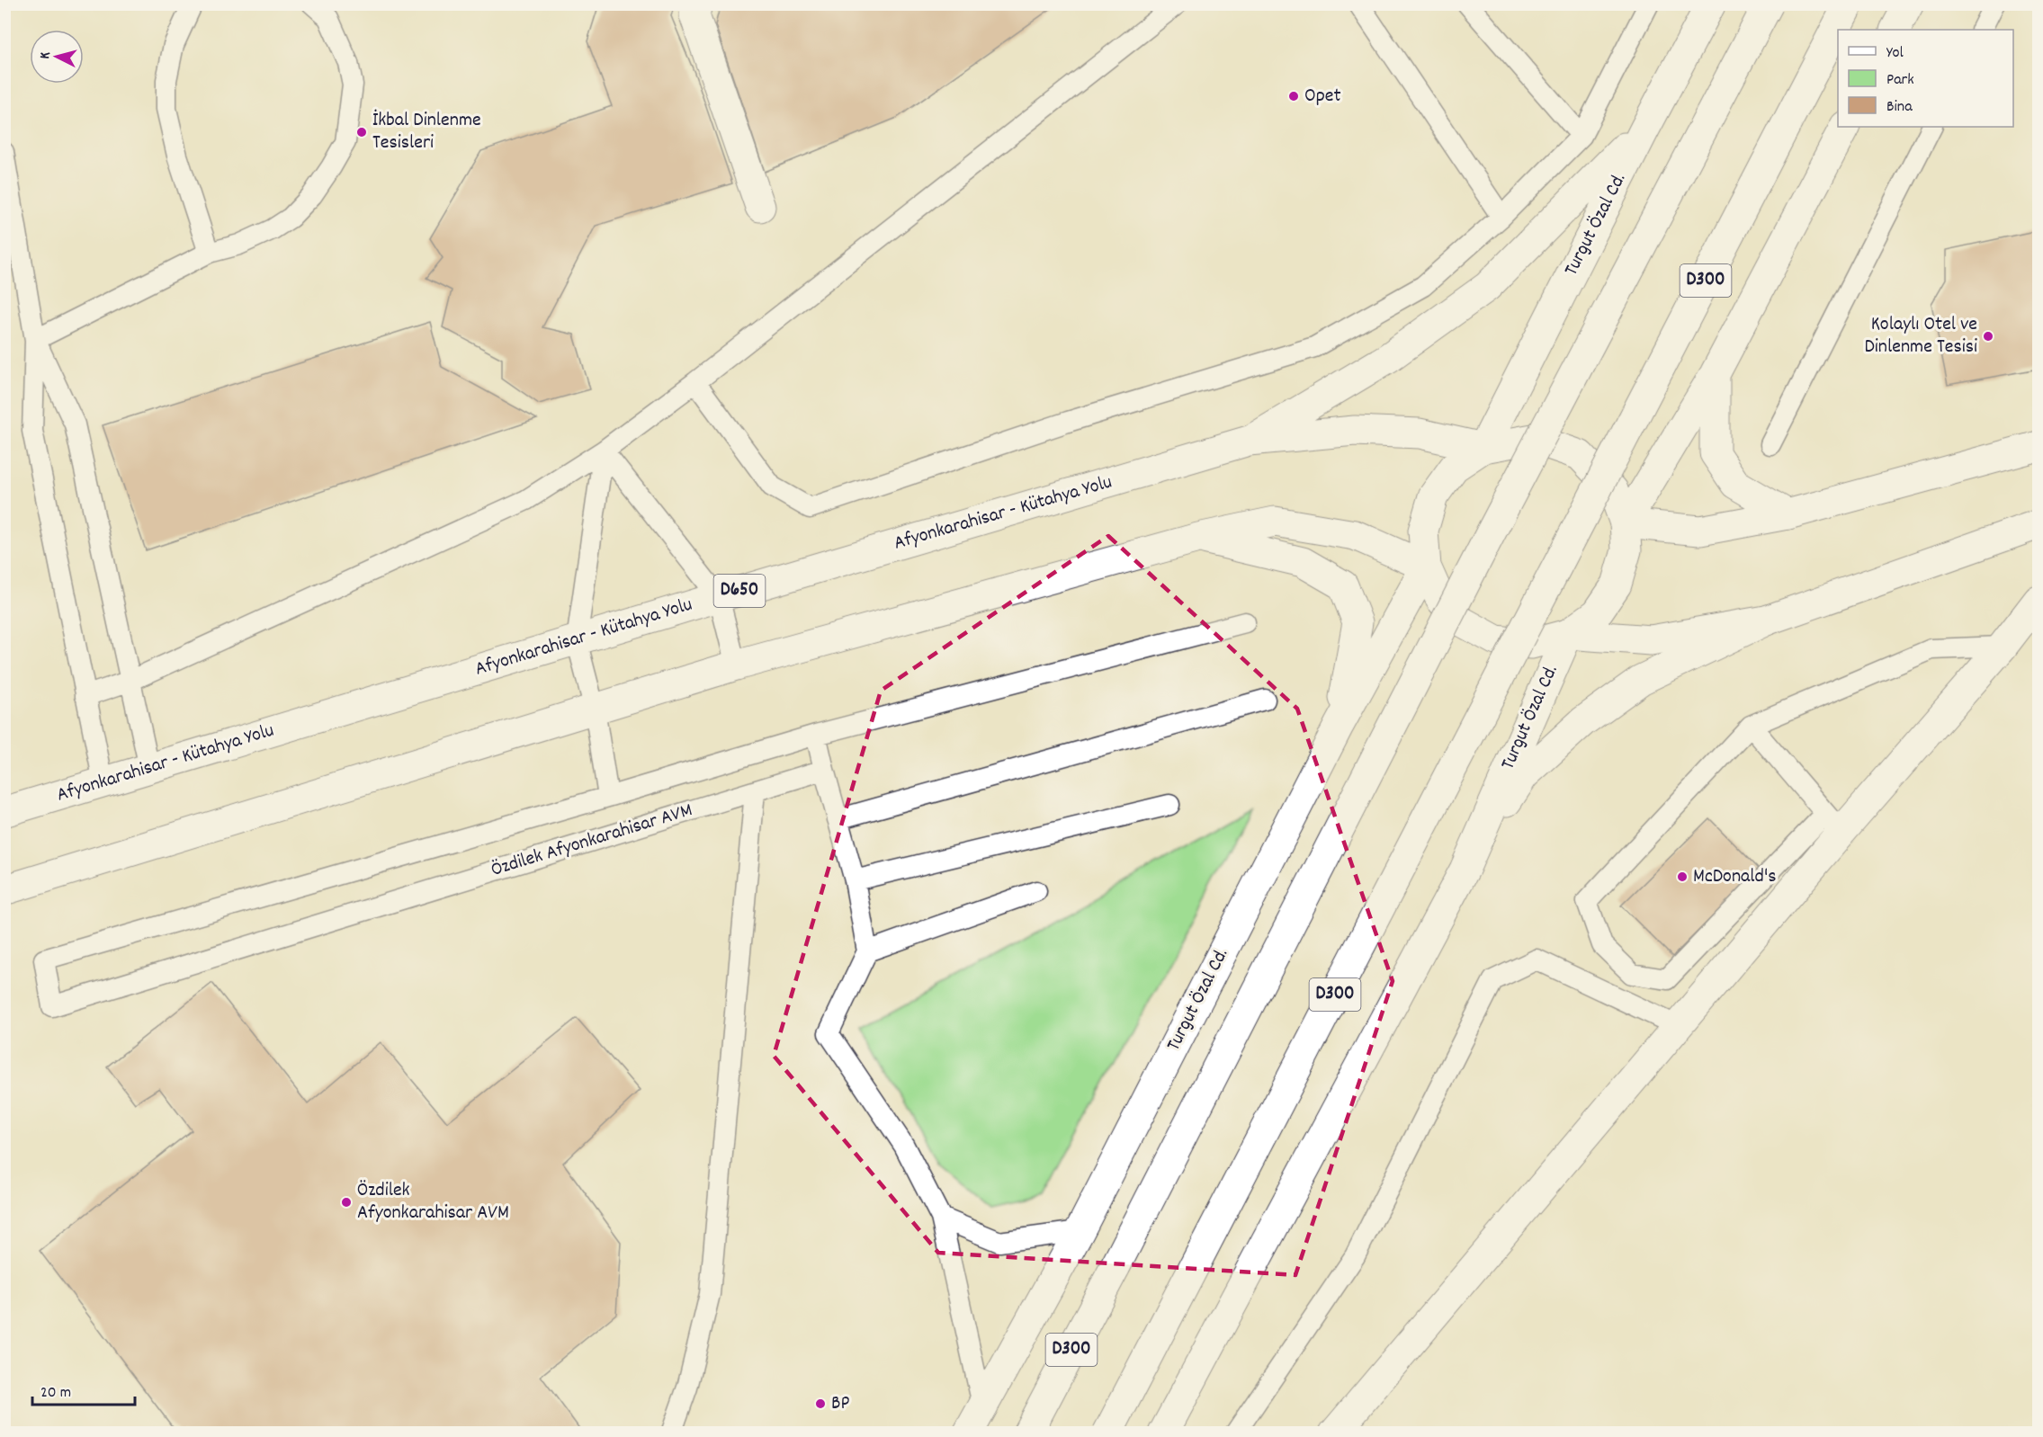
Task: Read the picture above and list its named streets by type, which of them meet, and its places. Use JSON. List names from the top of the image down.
{
  "streets": {
    "main road": [
      "Turgut Özal Cd.",
      "D300",
      "Afyonkarahisar - Kütahya Yolu",
      "D650"
    ],
    "lane": ["Özdilek Afyonkarahisar AVM"]
  },
  "crossings": [
    ["Turgut Özal Cd.", "Afyonkarahisar - Kütahya Yolu"],
    ["Afyonkarahisar - Kütahya Yolu", "Özdilek Afyonkarahisar AVM"]
  ],
  "places": [
    "Opet",
    "İkbal Dinlenme Tesisleri",
    "Kolaylı Otel ve Dinlenme Tesisi",
    "McDonald's",
    "Özdilek Afyonkarahisar AVM",
    "BP"
  ],
  "legend": ["Yol", "Park", "Bina"],
  "scale_bar": "20 m",
  "north": "left"
}
